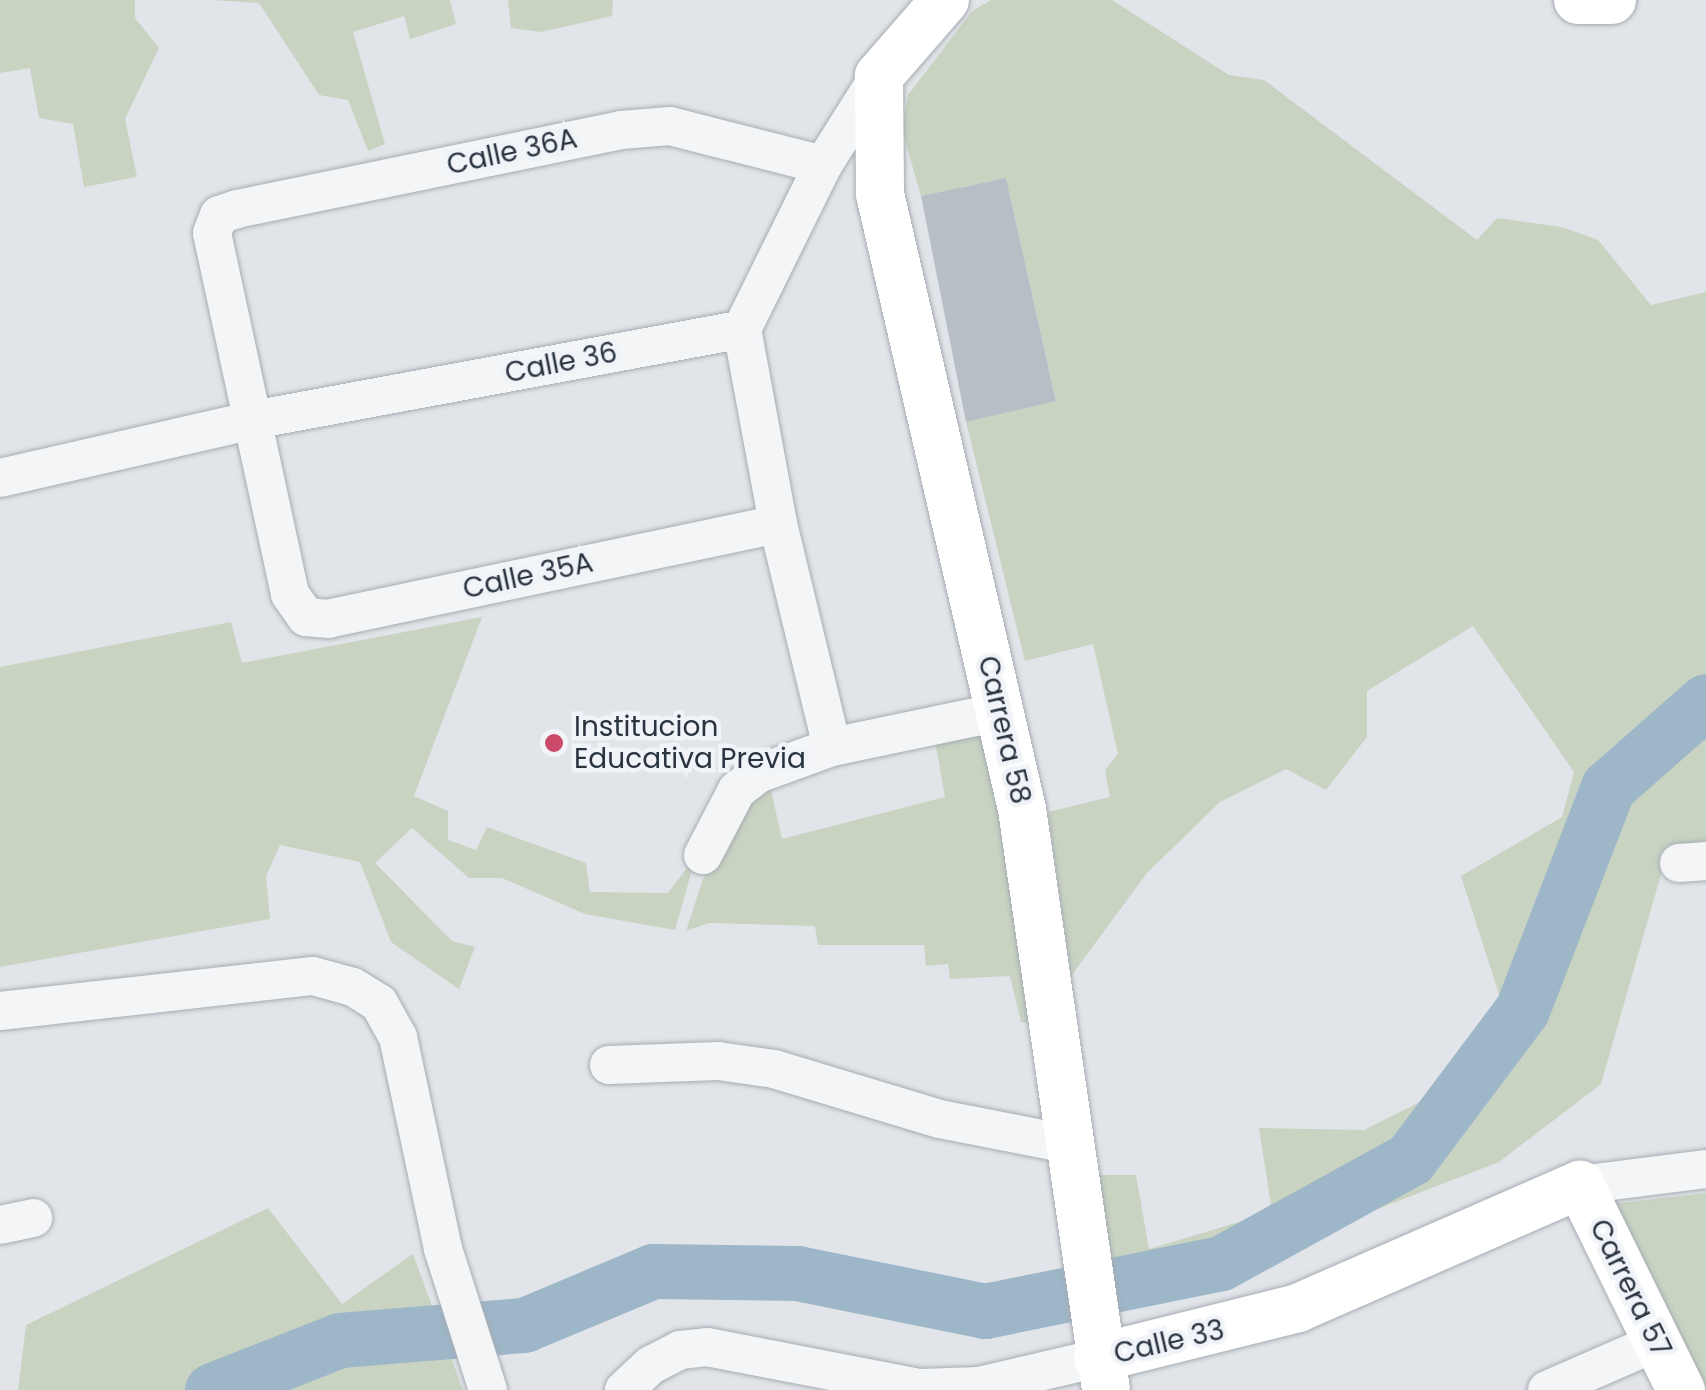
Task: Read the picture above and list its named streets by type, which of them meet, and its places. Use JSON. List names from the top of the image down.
{
  "streets": {
    "main road": ["Carrera 58", "Carrera 57", "Calle 33"],
    "street": ["Calle 36A", "Calle 36", "Calle 35A"]
  },
  "crossings": [
    ["Calle 36A", "Calle 36"],
    ["Calle 36A", "Calle 35A"],
    ["Calle 36", "Calle 35A"],
    ["Carrera 58", "Calle 33"],
    ["Carrera 57", "Calle 33"]
  ],
  "places": ["Institucion Educativa Previa"]
}
